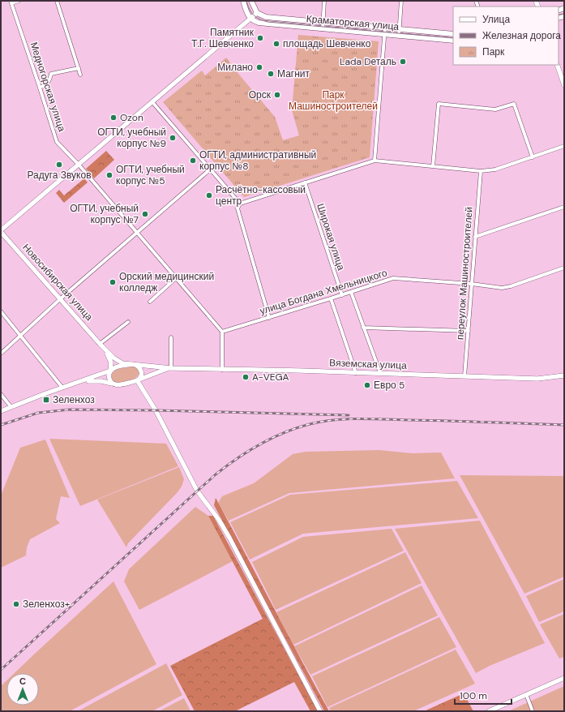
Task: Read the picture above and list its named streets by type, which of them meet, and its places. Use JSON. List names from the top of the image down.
{
  "streets": {
    "main road": ["Краматорская улица", "Новосибирская улица", "Вяземская улица"],
    "street": [
      "Медногорская улица",
      "Широкая улица",
      "переулок Машиностроителей",
      "улица Богдана Хмельницкого"
    ]
  },
  "crossings": [
    ["Медногорская улица", "улица Богдана Хмельницкого"],
    ["Широкая улица", "улица Богдана Хмельницкого"],
    ["переулок Машиностроителей", "улица Богдана Хмельницкого"],
    ["переулок Машиностроителей", "Вяземская улица"]
  ],
  "parks": ["Парк Машиностроителей"],
  "places": {
    "other": [
      "Памятник Т.Г. Шевченко",
      "площадь Шевченко",
      "Lada Dеталь",
      "Милано",
      "Магнит",
      "Орск",
      "Ozon",
      "ОГТИ, учебный корпус №9",
      "ОГТИ, административный корпус №8",
      "Радуга Звуков",
      "ОГТИ, учебный корпус №5",
      "Расчётно-кассовый центр",
      "ОГТИ, учебный корпус №7",
      "Орский медицинский колледж",
      "A-VEGA",
      "Евро 5",
      "Зеленхоз+"
    ],
    "transit": ["Зеленхоз"]
  },
  "legend": ["Улица", "Железная дорога", "Парк"],
  "scale_bar": "100 m",
  "north": "top"
}
